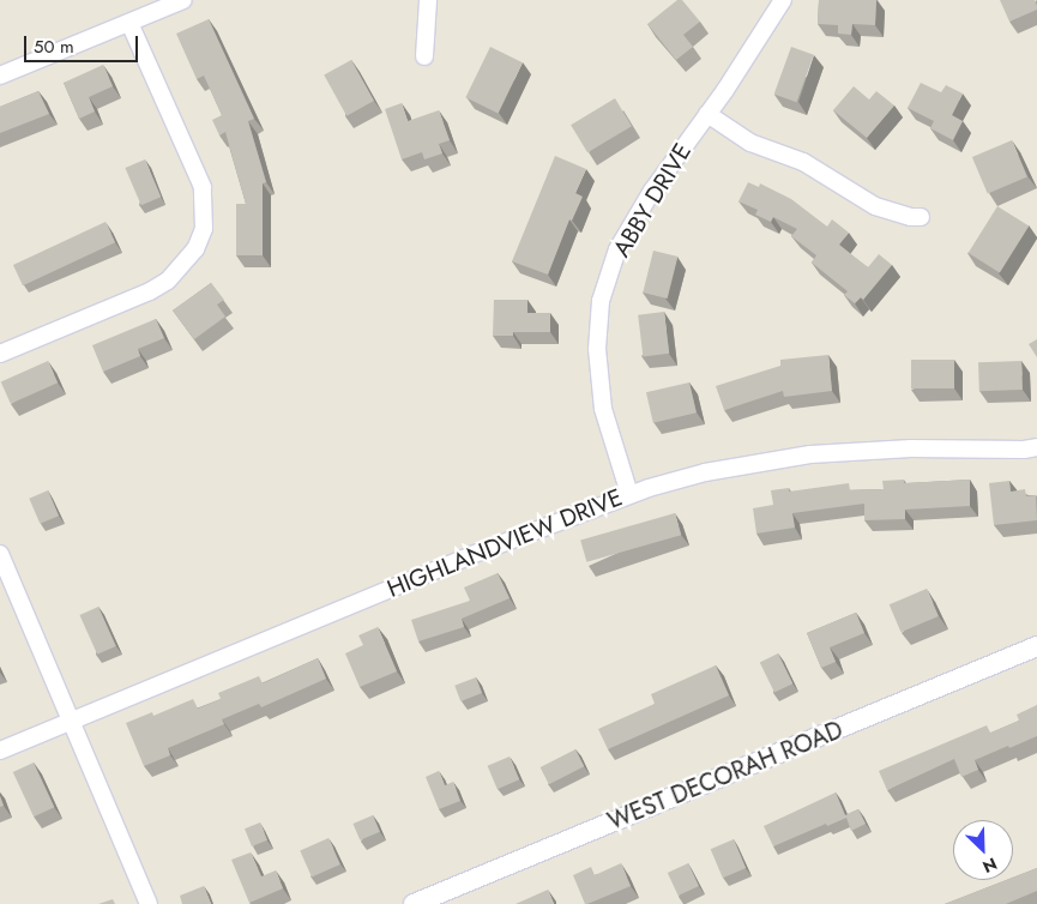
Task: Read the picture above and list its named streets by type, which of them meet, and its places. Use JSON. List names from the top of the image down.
{
  "streets": {
    "street": ["ABBY DRIVE", "HIGHLANDVIEW DRIVE", "WEST DECORAH ROAD"]
  },
  "crossings": [
    ["ABBY DRIVE", "HIGHLANDVIEW DRIVE"]
  ],
  "scale_bar": "50 m",
  "north": "bottom right"
}
